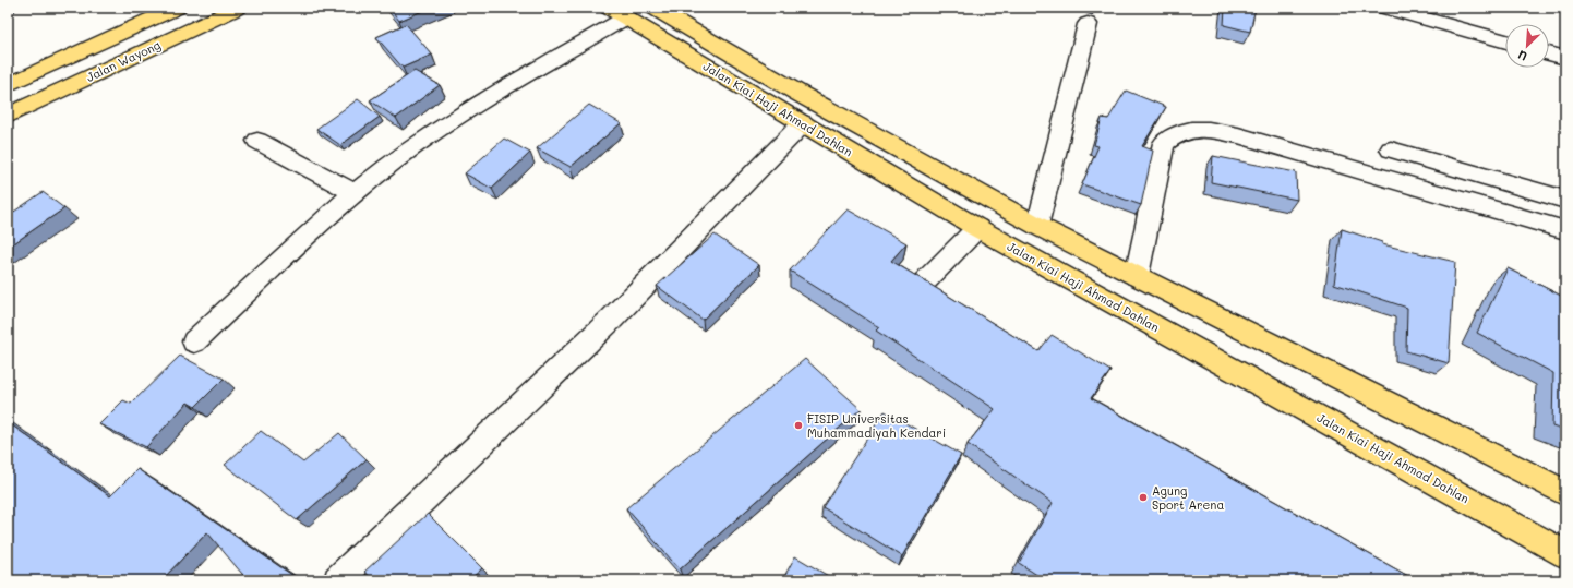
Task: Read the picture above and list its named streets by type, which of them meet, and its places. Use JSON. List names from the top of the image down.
{
  "streets": {
    "main road": ["Jalan Wayong", "Jalan Kiai Haji Ahmad Dahlan"]
  },
  "places": ["FISIP Universitas Muhammadiyah Kendari", "Agung Sport Arena"],
  "north": "bottom left"
}
